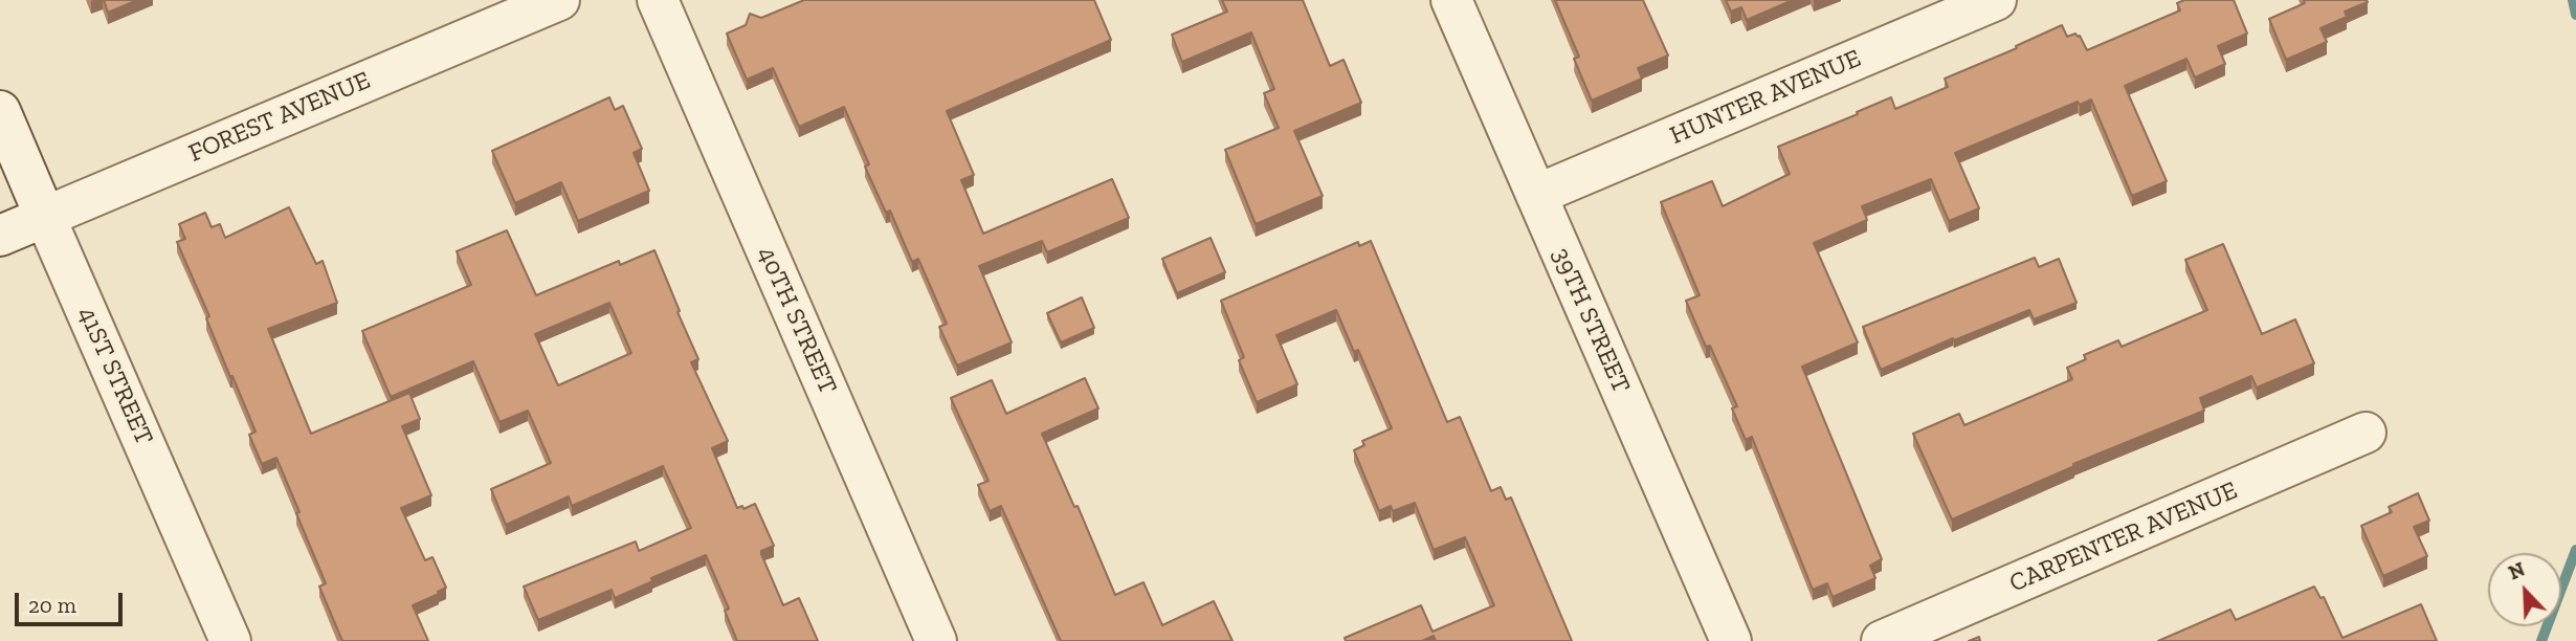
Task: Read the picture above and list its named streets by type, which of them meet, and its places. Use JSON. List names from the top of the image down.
{
  "streets": {
    "street": [
      "HUNTER AVENUE",
      "FOREST AVENUE",
      "40TH STREET",
      "39TH STREET",
      "41ST STREET",
      "CARPENTER AVENUE"
    ]
  },
  "crossings": [
    ["HUNTER AVENUE", "39TH STREET"],
    ["FOREST AVENUE", "41ST STREET"]
  ],
  "scale_bar": "20 m",
  "north": "top left"
}
